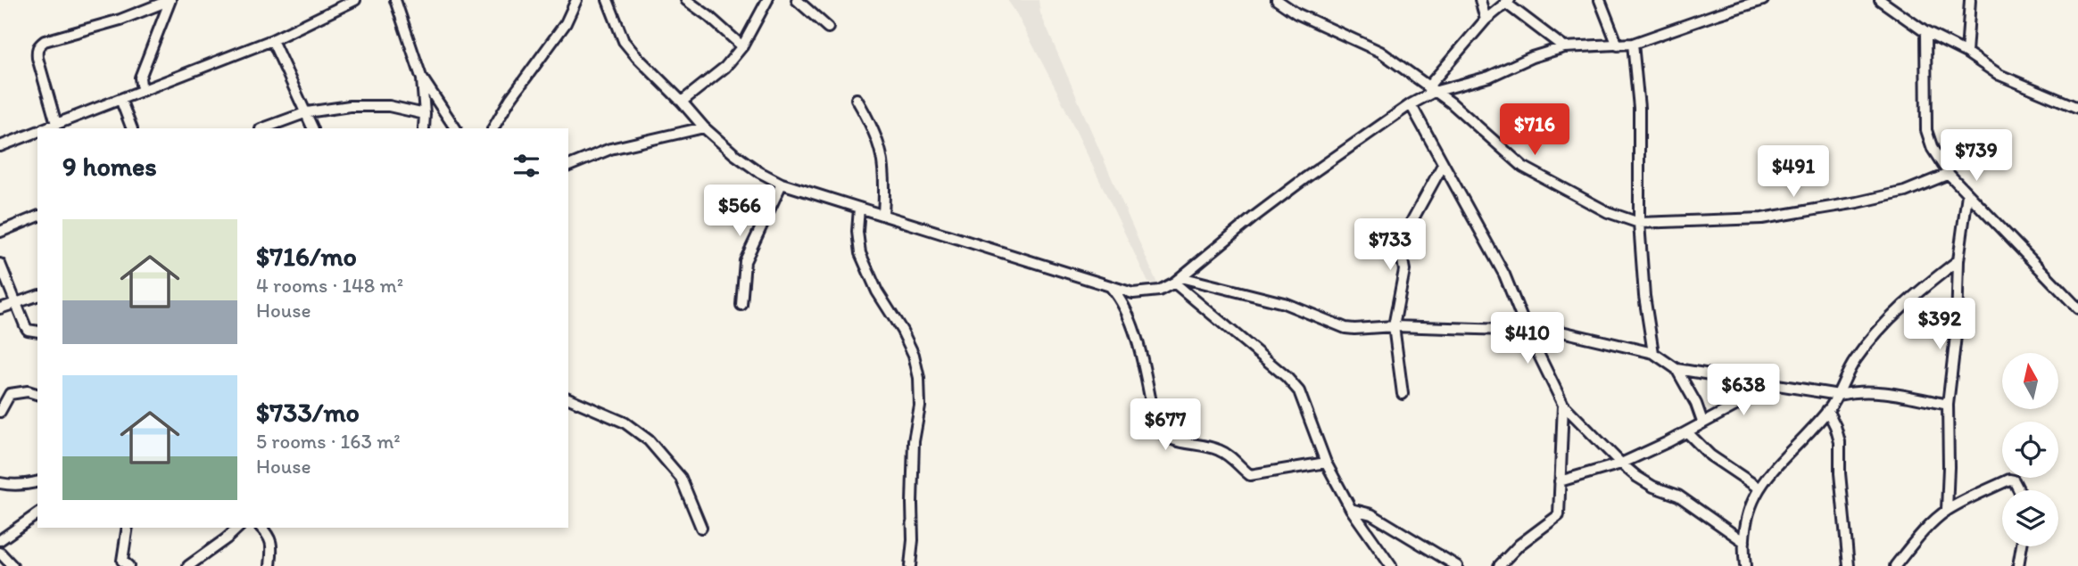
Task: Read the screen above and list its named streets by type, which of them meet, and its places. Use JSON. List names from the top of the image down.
{
  "north": "top",
  "page": {
    "price": [
      "$716",
      "$739",
      "$491",
      "$566",
      "$733",
      "$392",
      "$410",
      "$638",
      "$677"
    ],
    "heading": "9 homes",
    "list": [
      {
        "name": "$716/mo",
        "note": "4 rooms · 148 m² · House"
      },
      {
        "name": "$733/mo",
        "note": "5 rooms · 163 m² · House"
      }
    ]
  }
}
